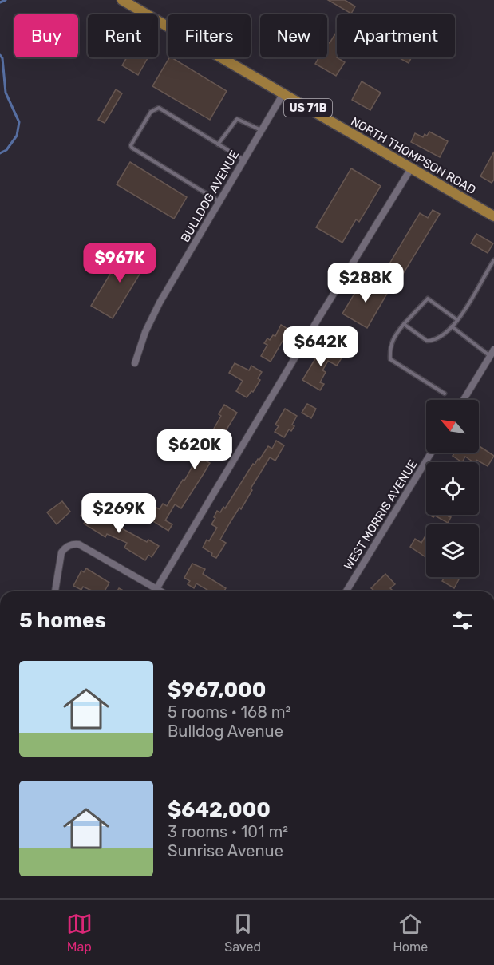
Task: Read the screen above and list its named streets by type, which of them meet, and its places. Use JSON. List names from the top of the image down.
{
  "streets": {
    "main road": ["US 71B", "NORTH THOMPSON ROAD"],
    "street": ["BULLDOG AVENUE", "WEST MORRIS AVENUE"]
  },
  "crossings": [
    ["NORTH THOMPSON ROAD", "BULLDOG AVENUE"]
  ],
  "north": "top left",
  "page": {
    "chip": [
      "Buy",
      "Rent",
      "Filters",
      "New",
      "Apartment"
    ],
    "price": [
      "$967K",
      "$288K",
      "$642K",
      "$620K",
      "$269K"
    ],
    "heading": "5 homes",
    "list": [
      {
        "name": "$967,000",
        "note": "5 rooms · 168 m² · Bulldog Avenue"
      },
      {
        "name": "$642,000",
        "note": "3 rooms · 101 m² · Sunrise Avenue"
      }
    ],
    "tabs": ["Map", "Saved", "Home"]
  }
}
